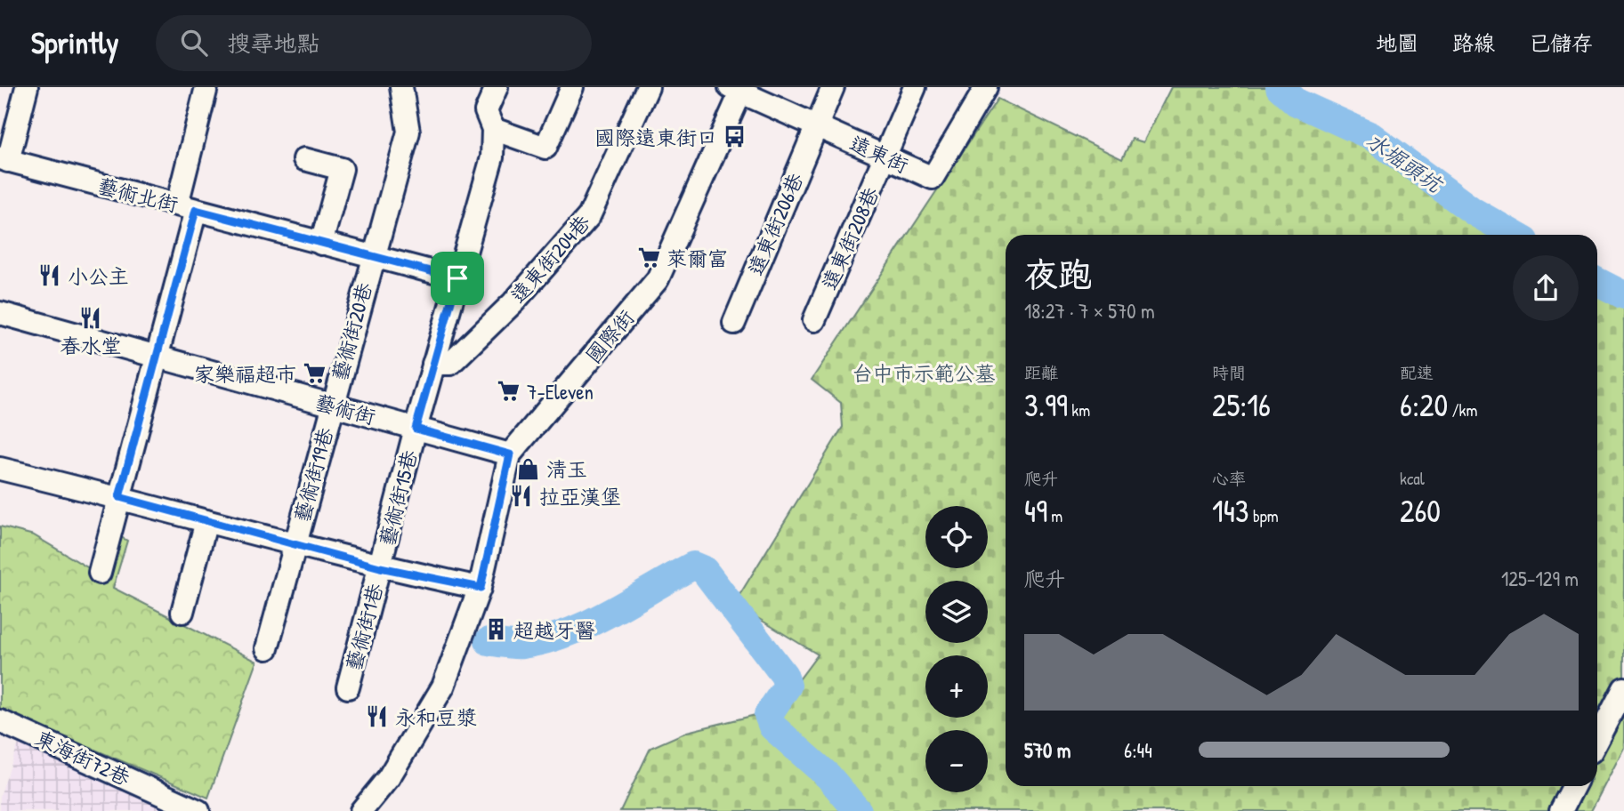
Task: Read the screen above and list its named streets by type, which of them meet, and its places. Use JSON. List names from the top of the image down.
{
  "streets": {
    "street": [
      "遠東街",
      "藝術北街",
      "遠東街206巷",
      "遠東街208巷",
      "遠東街204巷",
      "藝術街20巷",
      "國際街",
      "藝術街",
      "藝術街19巷",
      "藝術街15巷",
      "藝術街1巷",
      "東海街72巷"
    ]
  },
  "crossings": [
    ["遠東街", "遠東街206巷"],
    ["遠東街", "遠東街208巷"],
    ["遠東街", "國際街"],
    ["藝術北街", "藝術街20巷"],
    ["藝術北街", "藝術街15巷"],
    ["遠東街204巷", "藝術街15巷"],
    ["藝術街20巷", "藝術街"],
    ["藝術街20巷", "藝術街19巷"],
    ["國際街", "藝術街"],
    ["藝術街", "藝術街19巷"],
    ["藝術街", "藝術街15巷"],
    ["藝術街15巷", "藝術街1巷"]
  ],
  "water": ["水堀頭坑"],
  "parks": ["台中市示範公墓"],
  "places": {
    "bus stop": ["國際遠東街口"],
    "supermarket": ["萊爾富", "家樂福超市", "7-Eleven"],
    "restaurant": [
      "小公主",
      "春水堂",
      "拉亞漢堡",
      "永和豆漿"
    ],
    "shop": ["清玉"],
    "building": ["超越牙醫"]
  },
  "page": {
    "header": "Sprintly",
    "search": "搜尋地點",
    "nav": ["地圖", "路線", "已儲存"],
    "heading": ["夜跑", "18:27 · 7 × 570 m"],
    "stats": [
      ["距離", "3.99 km"],
      ["時間", "25:16"],
      ["配速", "6:20 /km"],
      ["爬升", "49 m"],
      ["心率", "143 bpm"],
      ["kcal", "260"]
    ],
    "map_buttons": ["+", "−"],
    "chart": ["爬升", "125–129 m"],
    "list": [
      {
        "name": "570 m",
        "note": "6:44"
      }
    ]
  }
}
